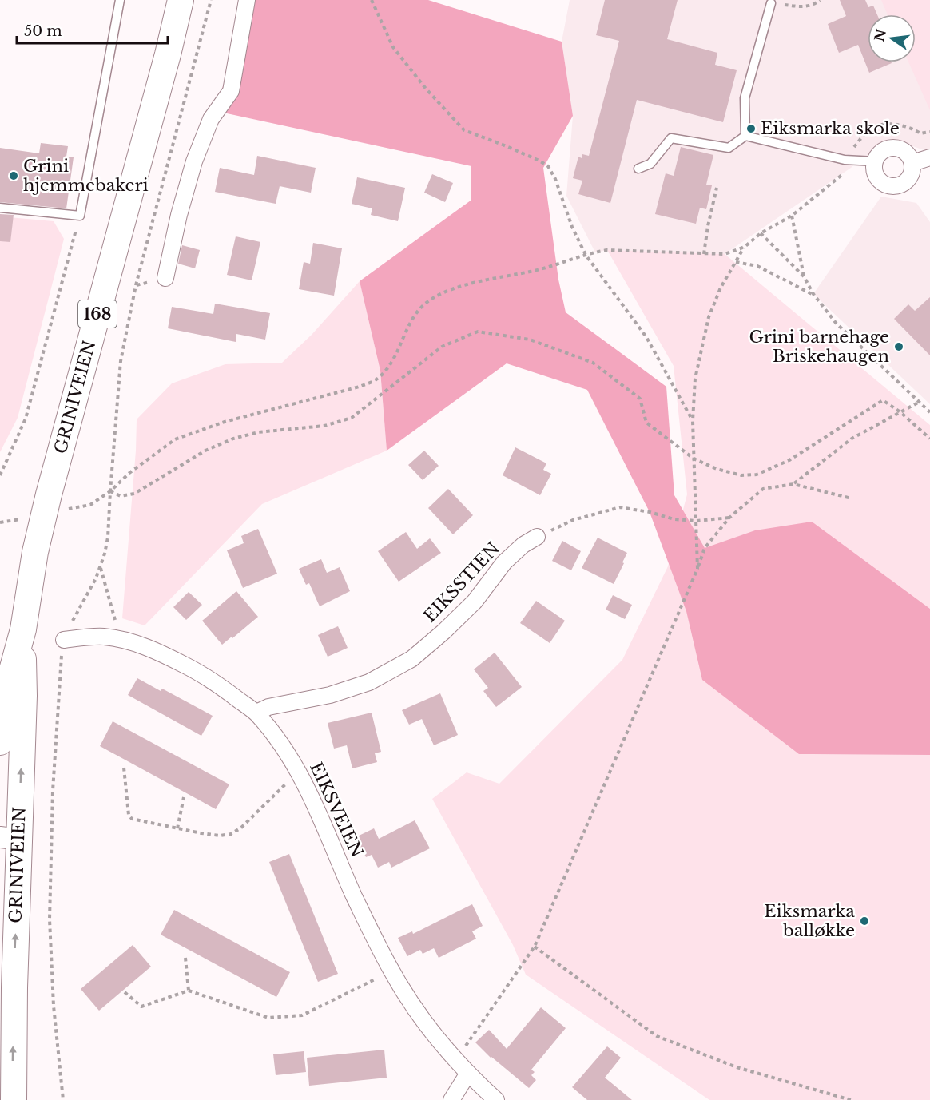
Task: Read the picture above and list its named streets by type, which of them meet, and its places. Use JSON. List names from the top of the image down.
{
  "streets": {
    "main road": ["168", "GRINIVEIEN"],
    "street": ["EIKSSTIEN", "EIKSVEIEN"]
  },
  "crossings": [
    ["EIKSSTIEN", "EIKSVEIEN"]
  ],
  "one_way": ["GRINIVEIEN"],
  "places": [
    "Eiksmarka skole",
    "Grini hjemmebakeri",
    "Grini barnehage Briskehaugen",
    "Eiksmarka balløkke"
  ],
  "scale_bar": "50 m",
  "north": "left"
}
